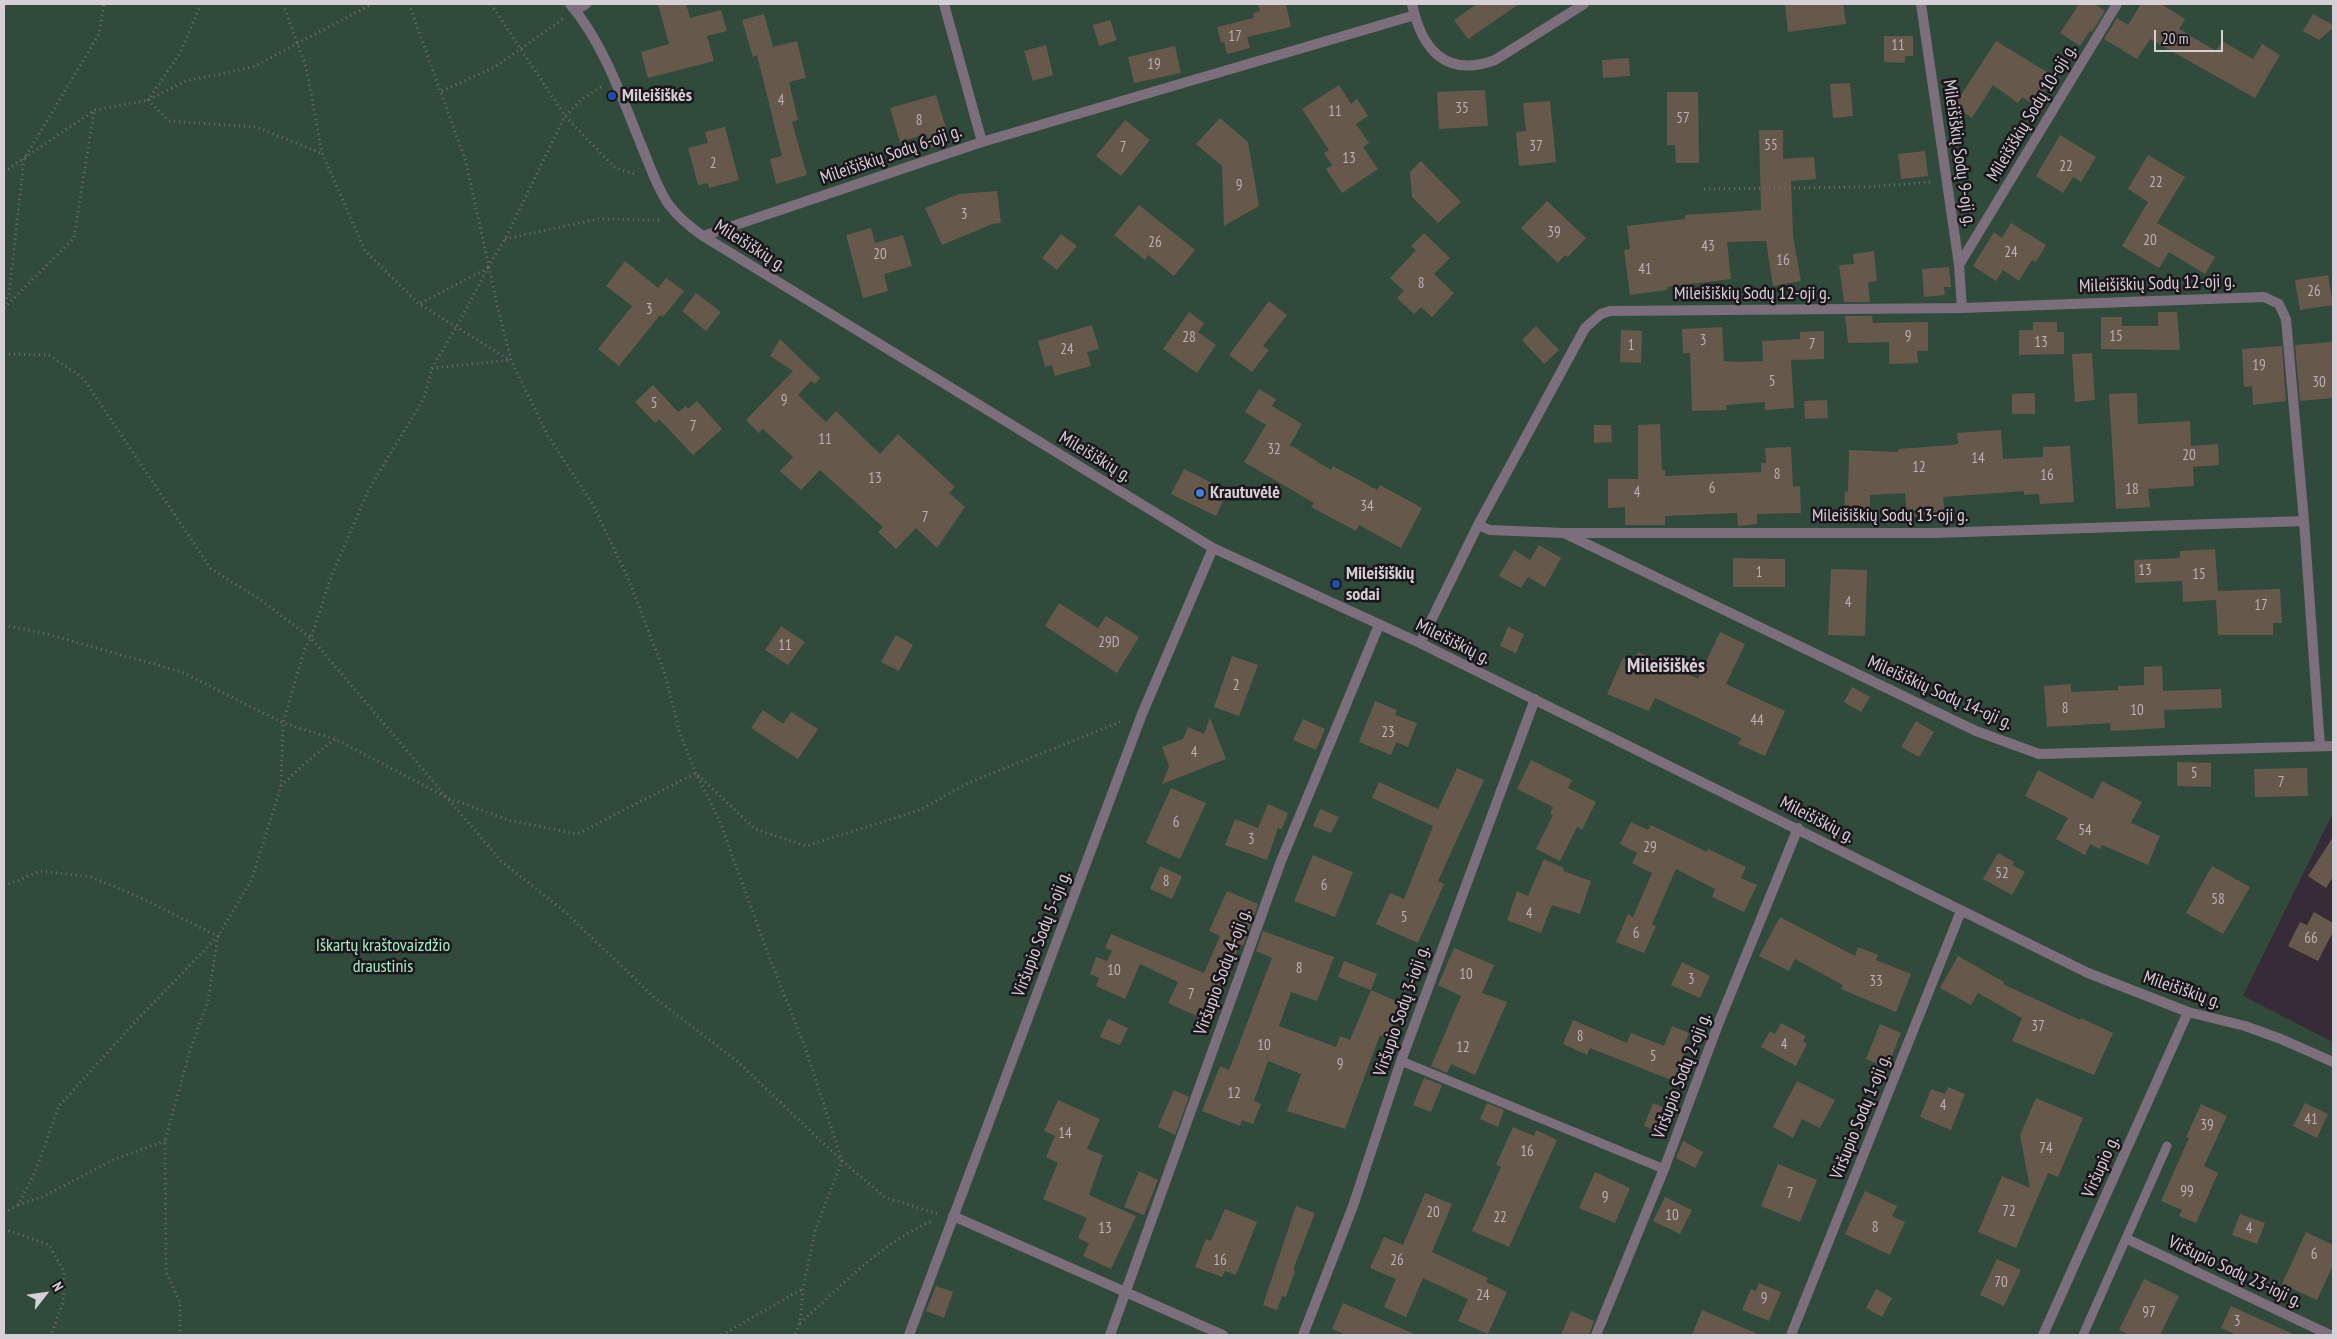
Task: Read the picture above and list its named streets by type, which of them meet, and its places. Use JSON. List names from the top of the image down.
{
  "streets": {
    "street": [
      "Mileišiškių Sodų 10-oji g.",
      "Mileišiškių Sodų 9-oji g.",
      "Mileišiškių Sodų 6-oji g.",
      "Mileišiškių g.",
      "Mileišiškių Sodų 12-oji g.",
      "Mileišiškių Sodų 13-oji g.",
      "Mileišiškių Sodų 14-oji g.",
      "Viršupio Sodų 5-oji g.",
      "Viršupio Sodų 4-oji g.",
      "Viršupio Sodų 3-ioji g.",
      "Viršupio Sodų 2-oji g.",
      "Viršupio Sodų 1-oji g.",
      "Viršupio g.",
      "Viršupio Sodų 23-ioji g."
    ]
  },
  "crossings": [
    ["Mileišiškių Sodų 10-oji g.", "Mileišiškių Sodų 9-oji g."],
    ["Mileišiškių Sodų 9-oji g.", "Mileišiškių Sodų 12-oji g."],
    ["Mileišiškių Sodų 6-oji g.", "Mileišiškių g."],
    ["Mileišiškių g.", "Mileišiškių Sodų 12-oji g."],
    ["Mileišiškių g.", "Viršupio Sodų 5-oji g."],
    ["Mileišiškių g.", "Viršupio Sodų 4-oji g."],
    ["Mileišiškių g.", "Viršupio Sodų 3-ioji g."],
    ["Mileišiškių g.", "Viršupio Sodų 2-oji g."],
    ["Mileišiškių g.", "Viršupio Sodų 1-oji g."],
    ["Mileišiškių g.", "Viršupio g."],
    ["Mileišiškių Sodų 12-oji g.", "Mileišiškių Sodų 13-oji g."],
    ["Mileišiškių Sodų 13-oji g.", "Mileišiškių Sodų 14-oji g."]
  ],
  "districts": ["Mileišiškės"],
  "parks": ["Iškartų kraštovaizdžio draustinis"],
  "places": ["Mileišiškės", "Krautuvėlė", "Mileišiškių sodai"],
  "house_numbers": [
    "17",
    "11",
    "19",
    "4",
    "35",
    "11",
    "57",
    "8",
    "55",
    "37",
    "7",
    "13",
    "2",
    "22",
    "22",
    "9",
    "3",
    "39",
    "20",
    "26",
    "43",
    "24",
    "20",
    "16",
    "41",
    "8",
    "26",
    "3",
    "9",
    "15",
    "28",
    "3",
    "13",
    "7",
    "1",
    "24",
    "19",
    "5",
    "30",
    "9",
    "5",
    "7",
    "11",
    "32",
    "20",
    "14",
    "12",
    "8",
    "16",
    "13",
    "6",
    "18",
    "4",
    "34",
    "7",
    "13",
    "1",
    "15",
    "4",
    "17",
    "29D",
    "11",
    "2",
    "8",
    "10",
    "44",
    "23",
    "4",
    "5",
    "7",
    "6",
    "54",
    "3",
    "29",
    "52",
    "8",
    "6",
    "58",
    "4",
    "5",
    "6",
    "66",
    "8",
    "10",
    "10",
    "3",
    "33",
    "7",
    "37",
    "8",
    "4",
    "10",
    "12",
    "5",
    "9",
    "12",
    "4",
    "41",
    "39",
    "14",
    "74",
    "16",
    "99",
    "7",
    "9",
    "72",
    "20",
    "10",
    "22",
    "8",
    "13",
    "4",
    "6",
    "16",
    "26",
    "70",
    "24",
    "9",
    "97",
    "3"
  ],
  "scale_bar": "20 m",
  "north": "top right"
}
